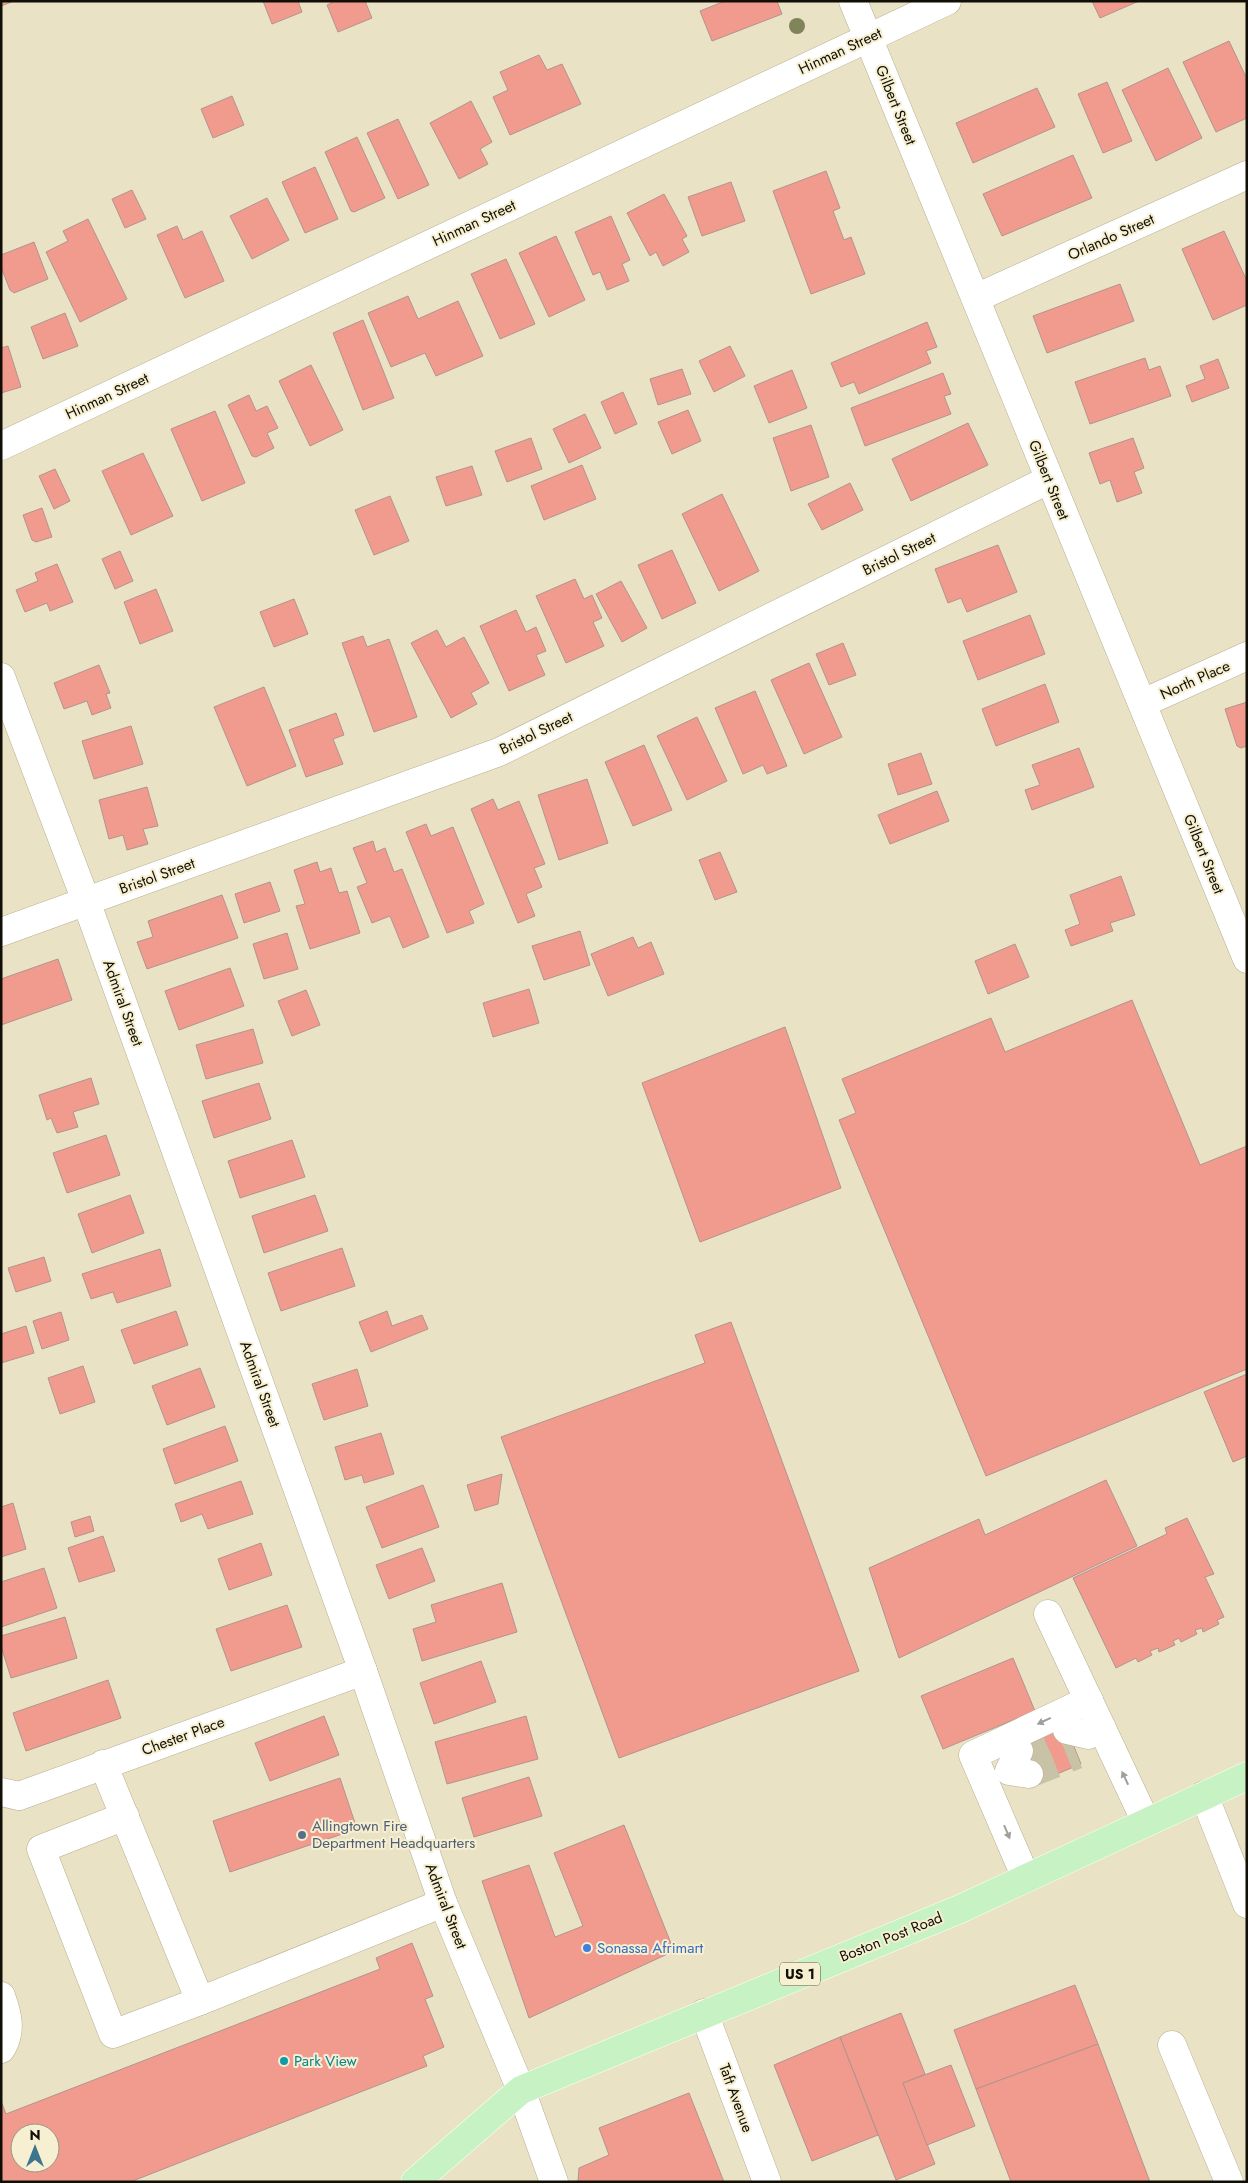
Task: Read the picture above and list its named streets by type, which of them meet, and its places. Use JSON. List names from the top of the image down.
{
  "streets": {
    "main road": ["Boston Post Road", "US 1"],
    "street": [
      "Hinman Street",
      "Gilbert Street",
      "Orlando Street",
      "Bristol Street",
      "North Place",
      "Admiral Street",
      "Chester Place",
      "Taft Avenue"
    ]
  },
  "crossings": [
    ["Hinman Street", "Gilbert Street"],
    ["Gilbert Street", "Orlando Street"],
    ["Gilbert Street", "Bristol Street"],
    ["Gilbert Street", "North Place"],
    ["Bristol Street", "Admiral Street"],
    ["Admiral Street", "Chester Place"],
    ["Admiral Street", "Boston Post Road"],
    ["Boston Post Road", "Taft Avenue"]
  ],
  "places": ["Allingtown Fire Department Headquarters", "Sonassa Afrimart", "Park View"],
  "north": "top"
}
